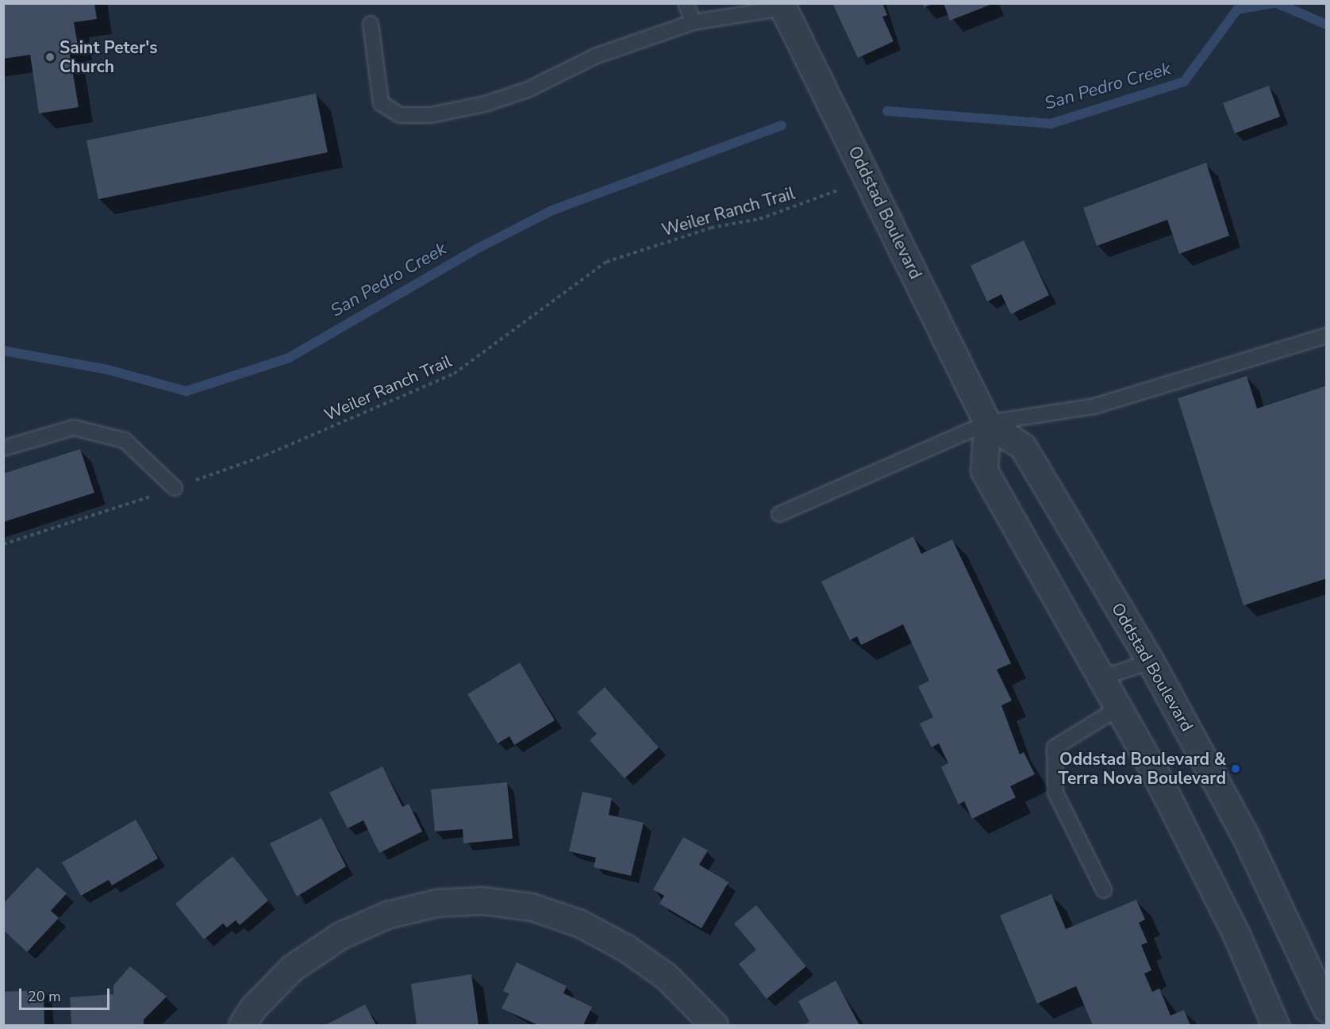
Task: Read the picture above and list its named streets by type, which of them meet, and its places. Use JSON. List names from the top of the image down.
{
  "streets": {
    "street": ["Oddstad Boulevard"],
    "path": ["Weiler Ranch Trail"]
  },
  "crossings": [
    ["Weiler Ranch Trail", "Oddstad Boulevard"]
  ],
  "water": ["San Pedro Creek"],
  "places": ["Saint Peter's Church", "Oddstad Boulevard & Terra Nova Boulevard"],
  "scale_bar": "20 m"
}
